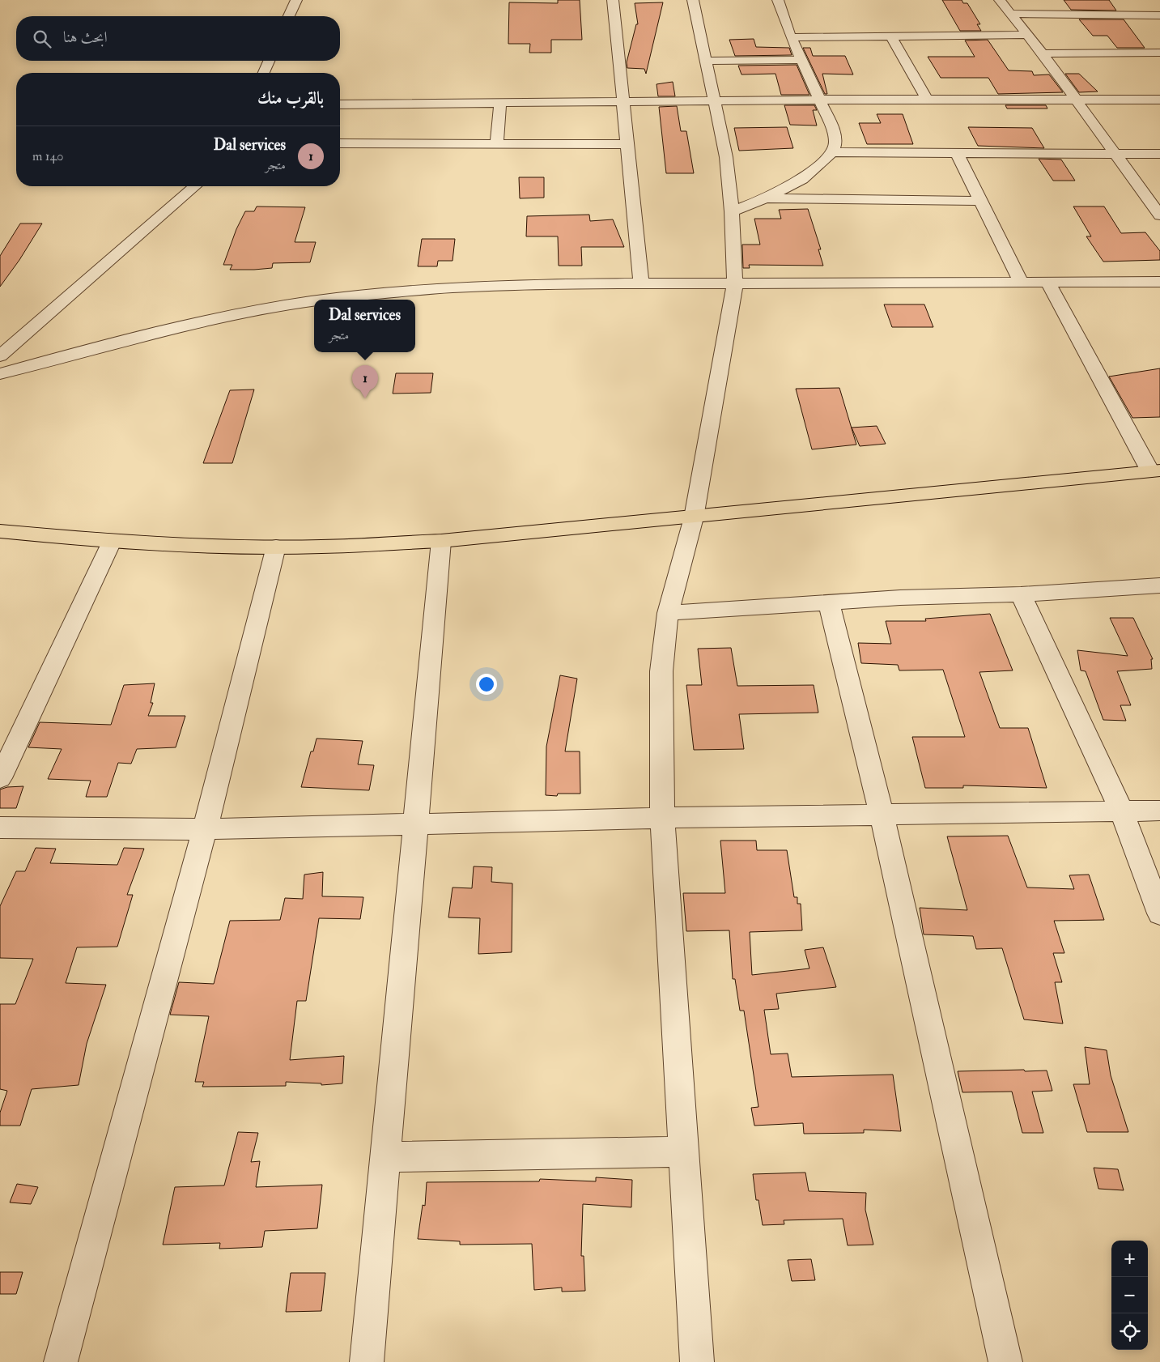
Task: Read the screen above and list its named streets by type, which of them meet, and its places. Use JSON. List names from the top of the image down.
{
  "page": {
    "search": "ابحث هنا",
    "heading": "بالقرب منك",
    "list": [
      {
        "mark": "1",
        "name": "Dal services",
        "note": "متجر",
        "value": "140 m"
      }
    ],
    "popup": ["Dal services", "متجر"],
    "pins": "1",
    "map_buttons": ["+", "−"]
  }
}
